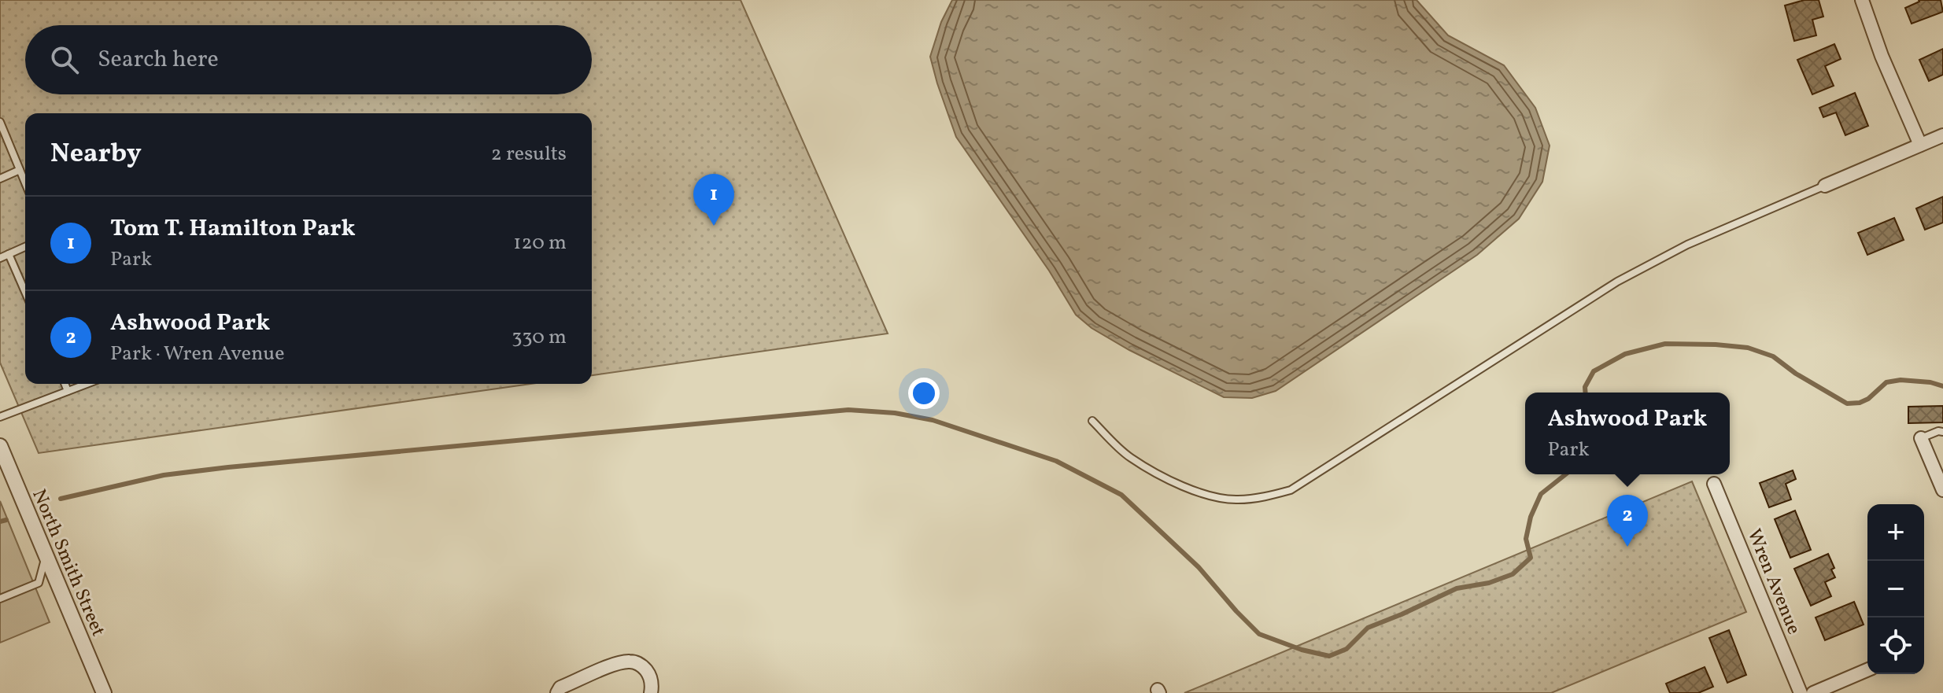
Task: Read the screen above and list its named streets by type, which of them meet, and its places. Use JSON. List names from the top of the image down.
{
  "streets": {
    "street": ["North Smith Street", "Wren Avenue"]
  },
  "page": {
    "search": "Search here",
    "heading": ["Nearby", "2 results"],
    "pins": ["1", "2"],
    "list": [
      {
        "mark": "1",
        "name": "Tom T. Hamilton Park",
        "note": "Park",
        "value": "120 m"
      },
      {
        "mark": "2",
        "name": "Ashwood Park",
        "note": "Park · Wren Avenue",
        "value": "330 m"
      }
    ],
    "popup": ["Ashwood Park", "Park"],
    "map_buttons": ["+", "−"]
  }
}
